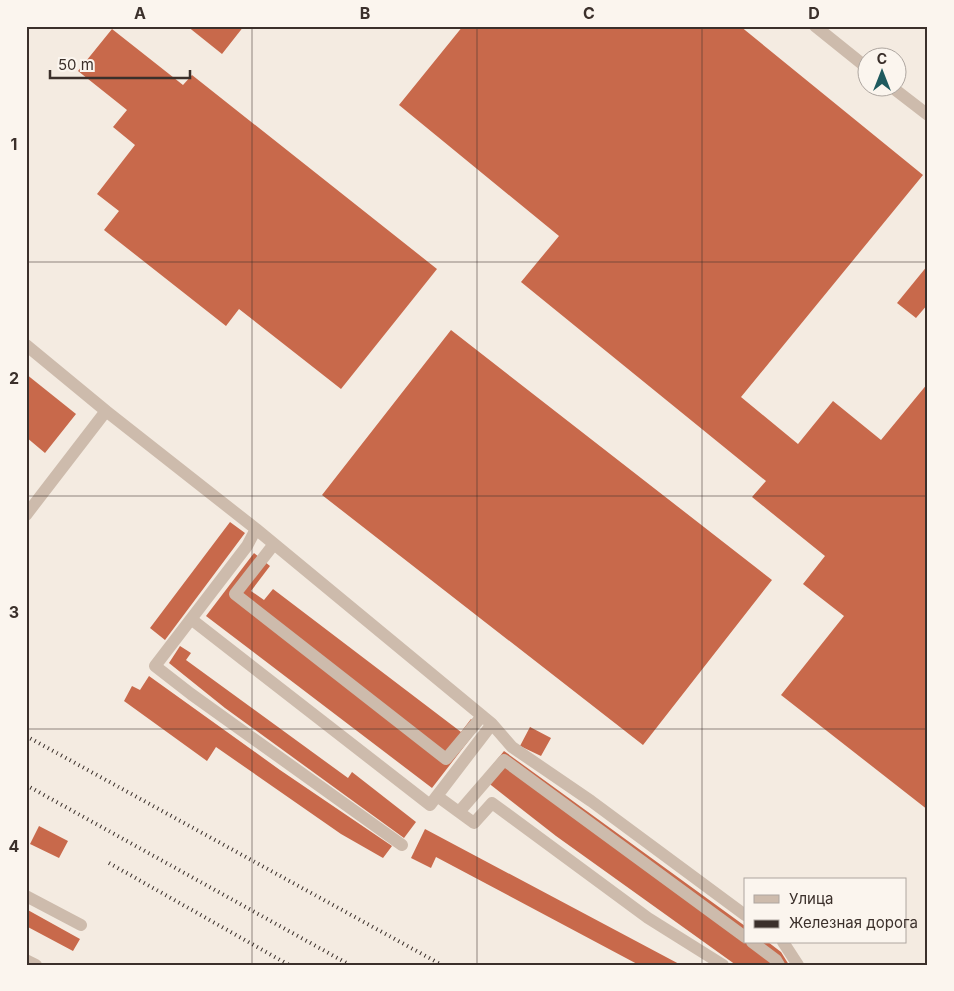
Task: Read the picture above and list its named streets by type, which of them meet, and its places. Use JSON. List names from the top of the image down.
{
  "legend": ["Улица", "Железная дорога"],
  "scale_bar": "50 m",
  "north": "top",
  "grid": {
    "columns": [
      "A",
      "B",
      "C",
      "D"
    ],
    "rows": [
      "1",
      "2",
      "3",
      "4"
    ]
  }
}
